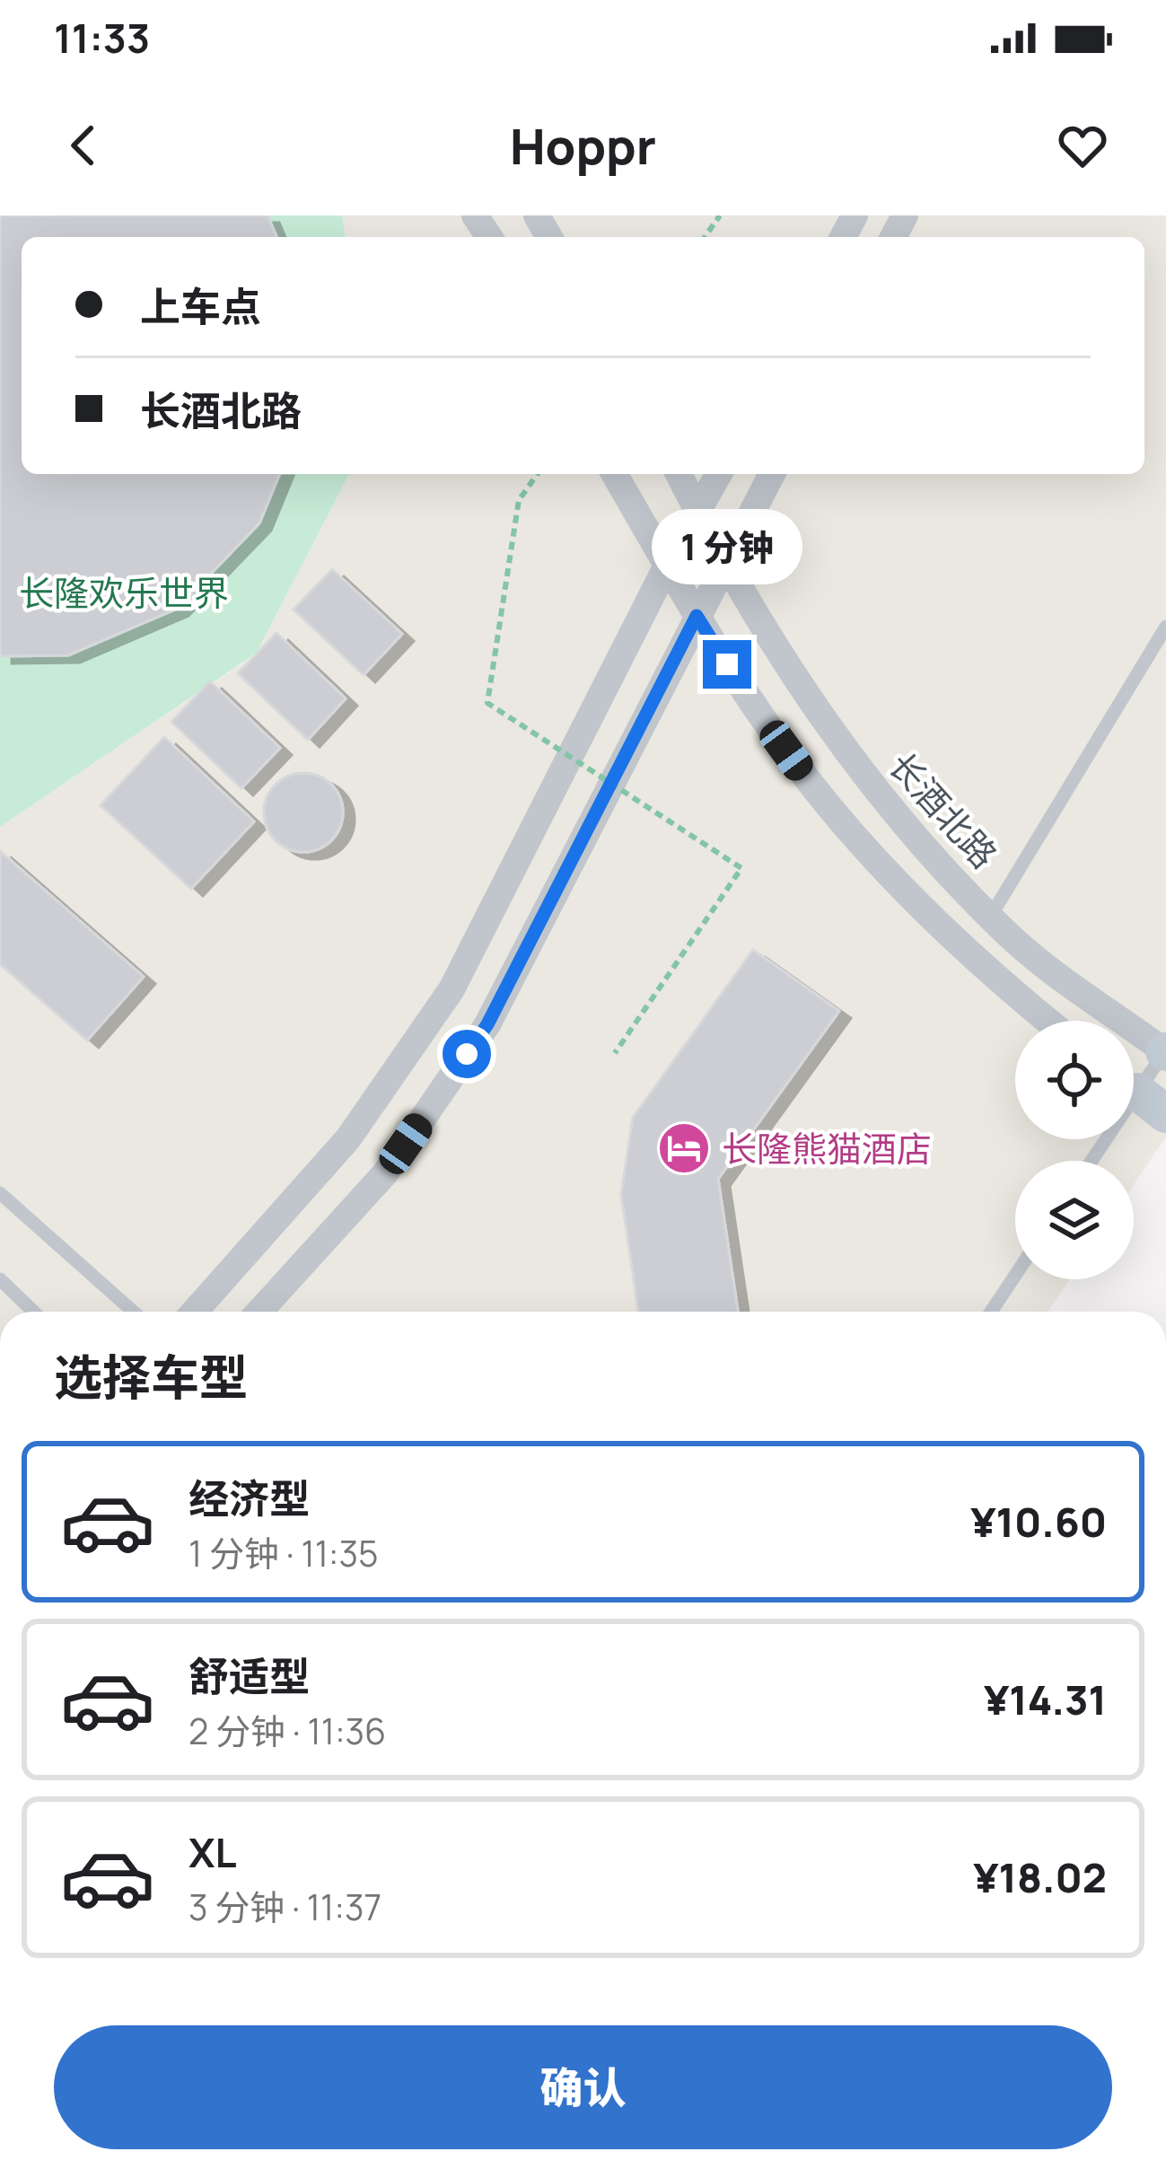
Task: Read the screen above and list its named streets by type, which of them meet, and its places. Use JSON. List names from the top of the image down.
{
  "streets": {
    "street": ["长酒北路"]
  },
  "parks": ["长隆欢乐世界"],
  "places": {
    "hotel": ["长隆熊猫酒店"]
  },
  "page": {
    "status": "11:33",
    "header": "Hoppr",
    "banner": ["上车点", "长酒北路"],
    "bubble": "1 分钟",
    "heading": "选择车型",
    "list": [
      {
        "name": "经济型",
        "note": "1 分钟 · 11:35",
        "value": "¥10.60"
      },
      {
        "name": "舒适型",
        "note": "2 分钟 · 11:36",
        "value": "¥14.31"
      },
      {
        "name": "XL",
        "note": "3 分钟 · 11:37",
        "value": "¥18.02"
      }
    ],
    "buttons": "确认"
  }
}
